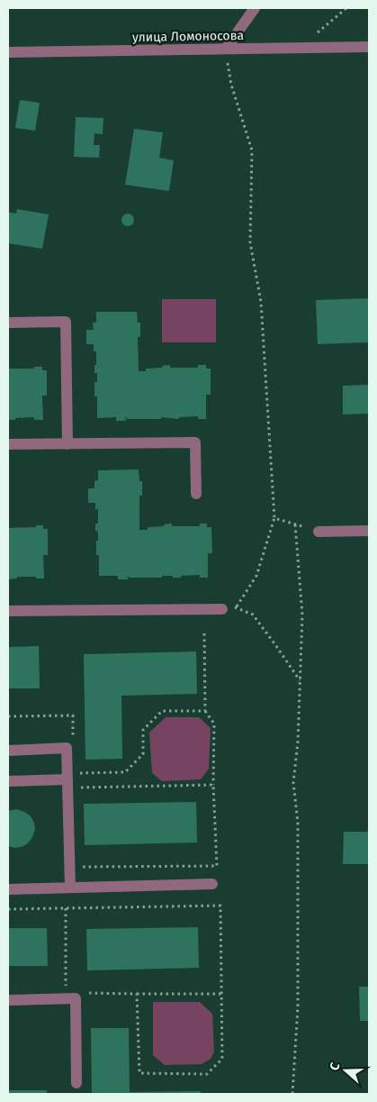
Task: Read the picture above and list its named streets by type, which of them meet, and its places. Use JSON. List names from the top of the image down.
{
  "streets": {
    "street": ["улица Ломоносова"]
  },
  "north": "left"
}
